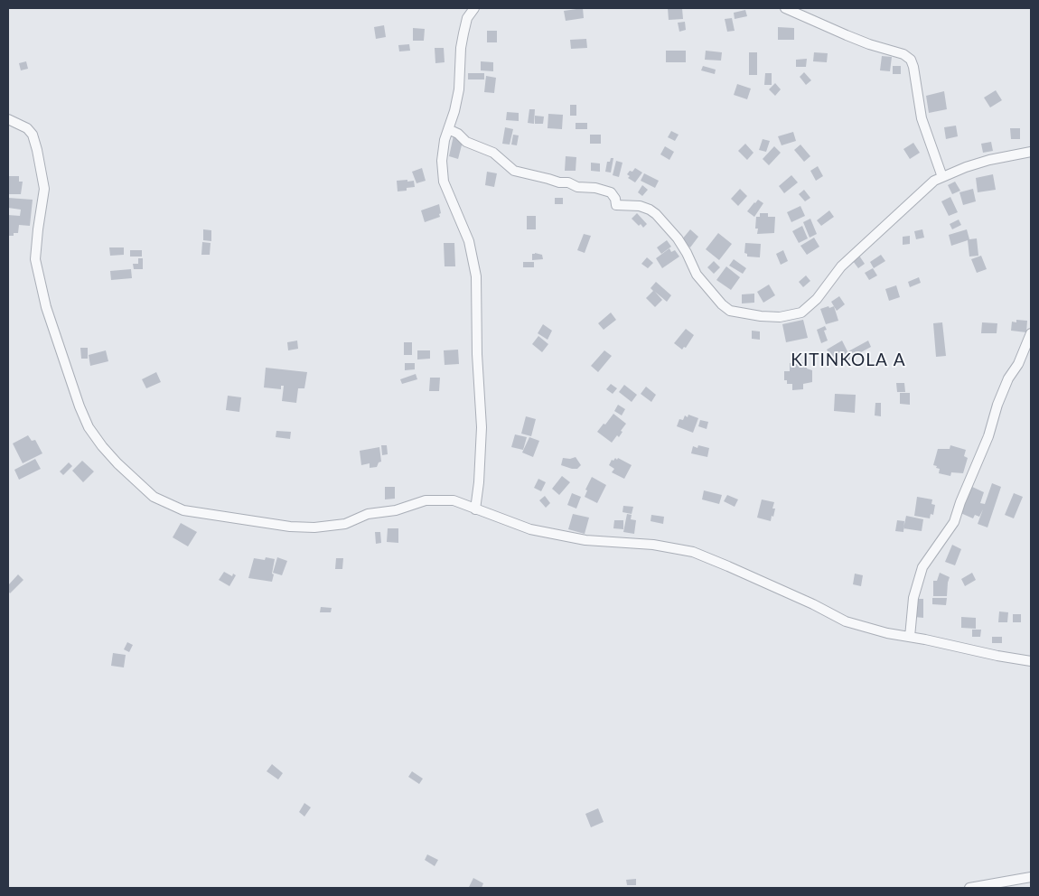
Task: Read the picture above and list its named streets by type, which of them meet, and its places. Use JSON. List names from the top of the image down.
{
  "districts": ["KITINKOLA A"]
}
